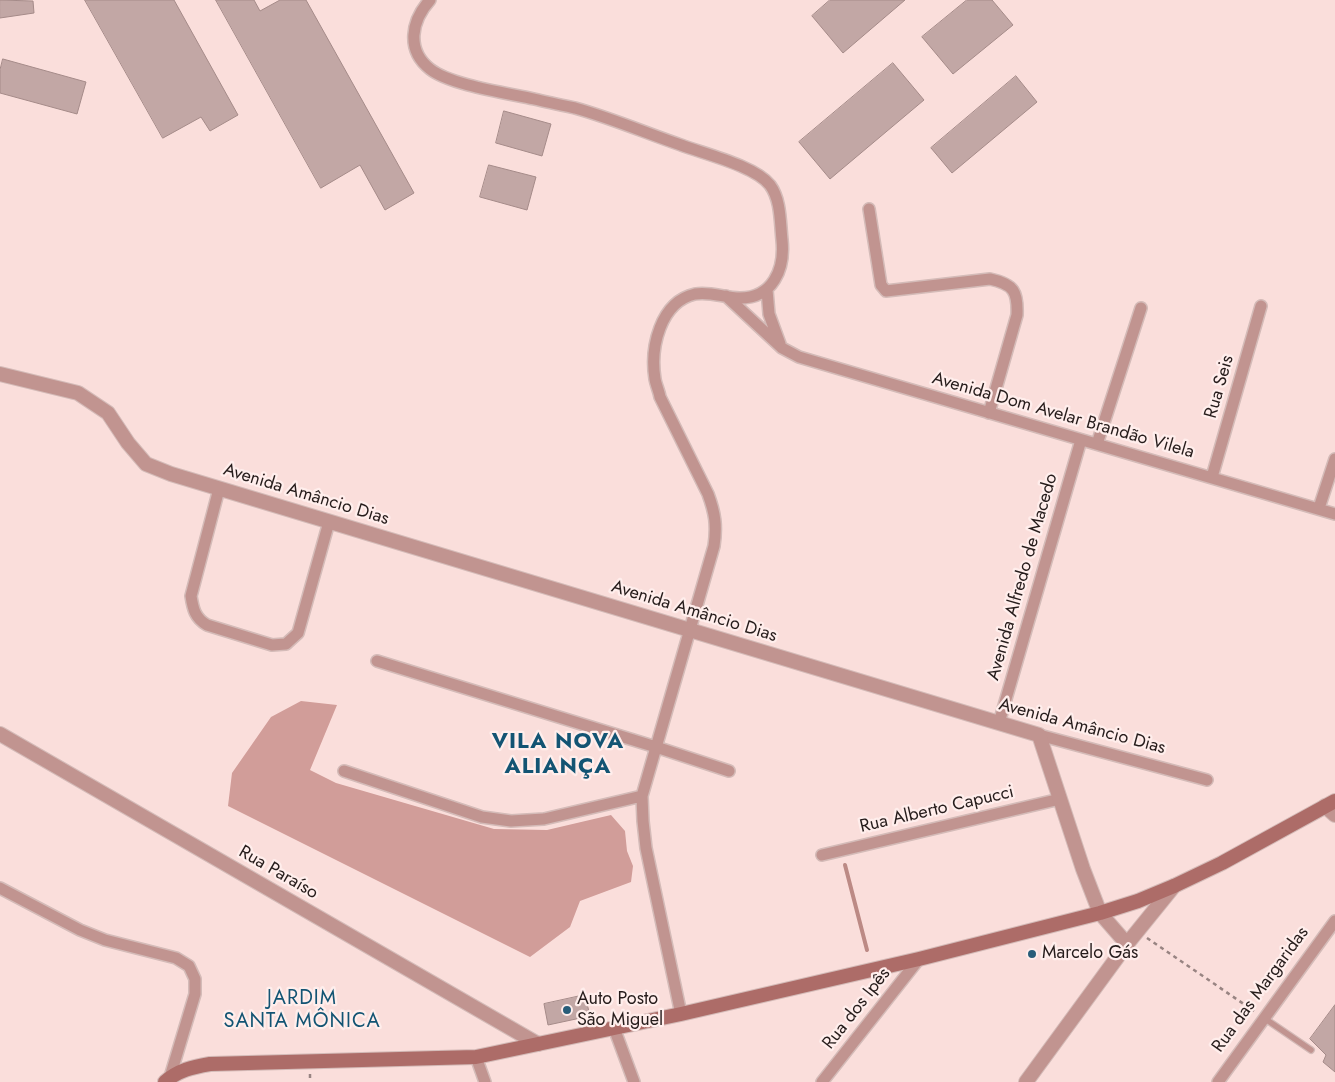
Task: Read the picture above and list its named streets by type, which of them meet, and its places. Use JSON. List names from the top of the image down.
{
  "streets": {
    "street": [
      "Rua Seis",
      "Avenida Dom Avelar Brandão Vilela",
      "Avenida Amâncio Dias",
      "Avenida Alfredo de Macedo",
      "Rua Alberto Capucci",
      "Rua Paraíso",
      "Rua das Margaridas",
      "Rua dos Ipês"
    ]
  },
  "crossings": [
    ["Rua Seis", "Avenida Dom Avelar Brandão Vilela"],
    ["Avenida Dom Avelar Brandão Vilela", "Avenida Alfredo de Macedo"],
    ["Avenida Amâncio Dias", "Avenida Alfredo de Macedo"]
  ],
  "districts": ["VILA NOVA ALIANÇA", "JARDIM SANTA MÔNICA"],
  "places": ["Marcelo Gás", "Auto Posto São Miguel"]
}
